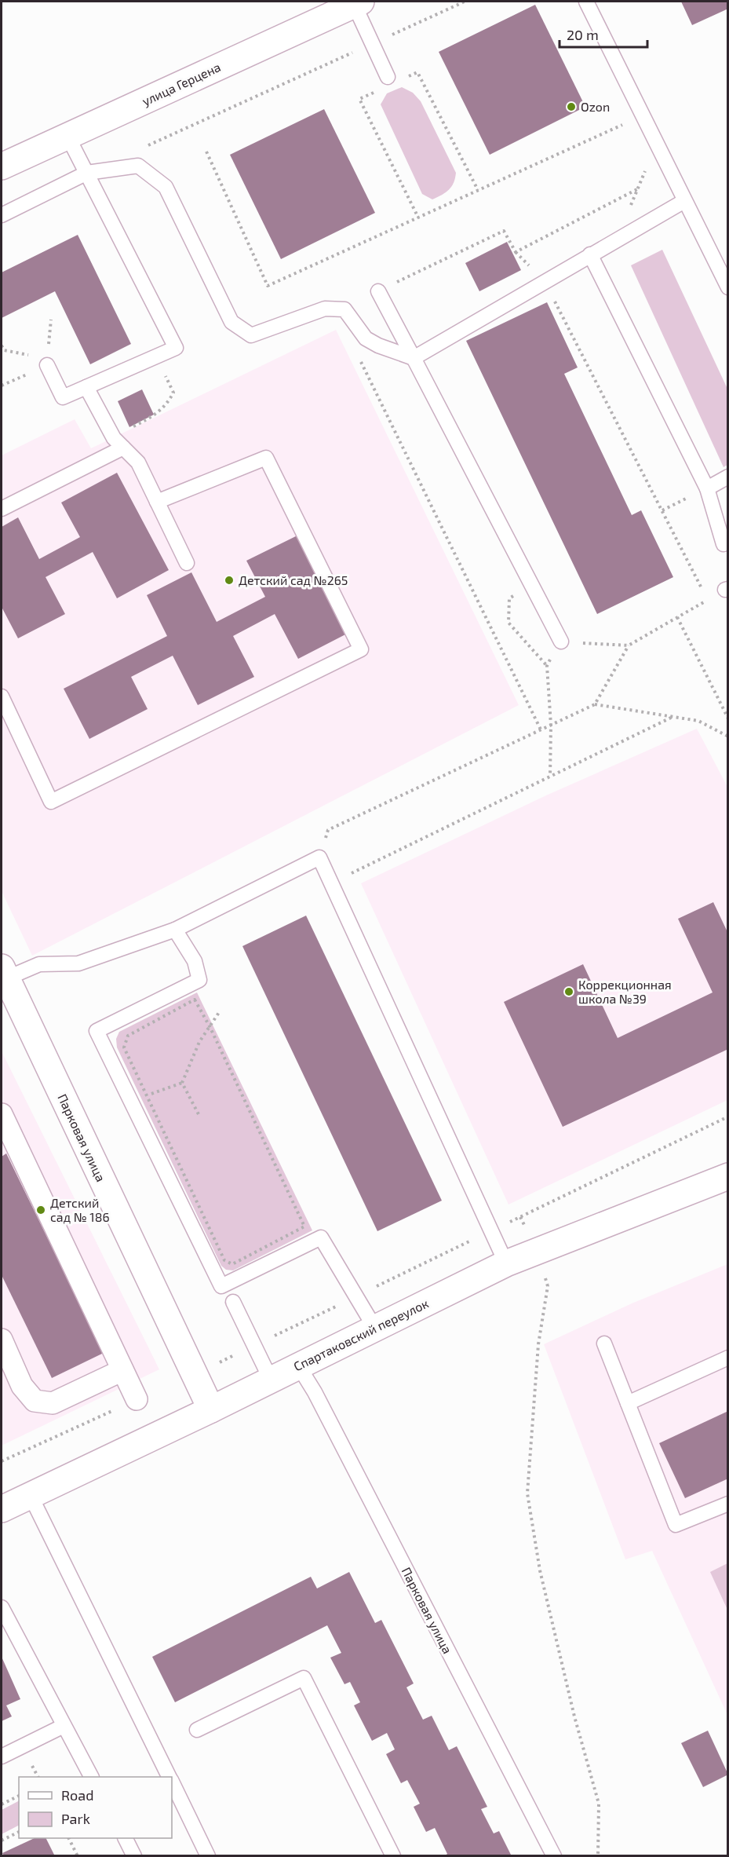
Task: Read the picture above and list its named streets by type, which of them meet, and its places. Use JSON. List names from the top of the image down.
{
  "streets": {
    "street": ["улица Герцена", "Парковая улица", "Спартаковский переулок"]
  },
  "crossings": [
    ["Парковая улица", "Спартаковский переулок"]
  ],
  "places": [
    "Ozon",
    "Детский сад №265",
    "Коррекционная школа №39",
    "Детский сад № 186"
  ],
  "legend": ["Road", "Park"],
  "scale_bar": "20 m"
}
